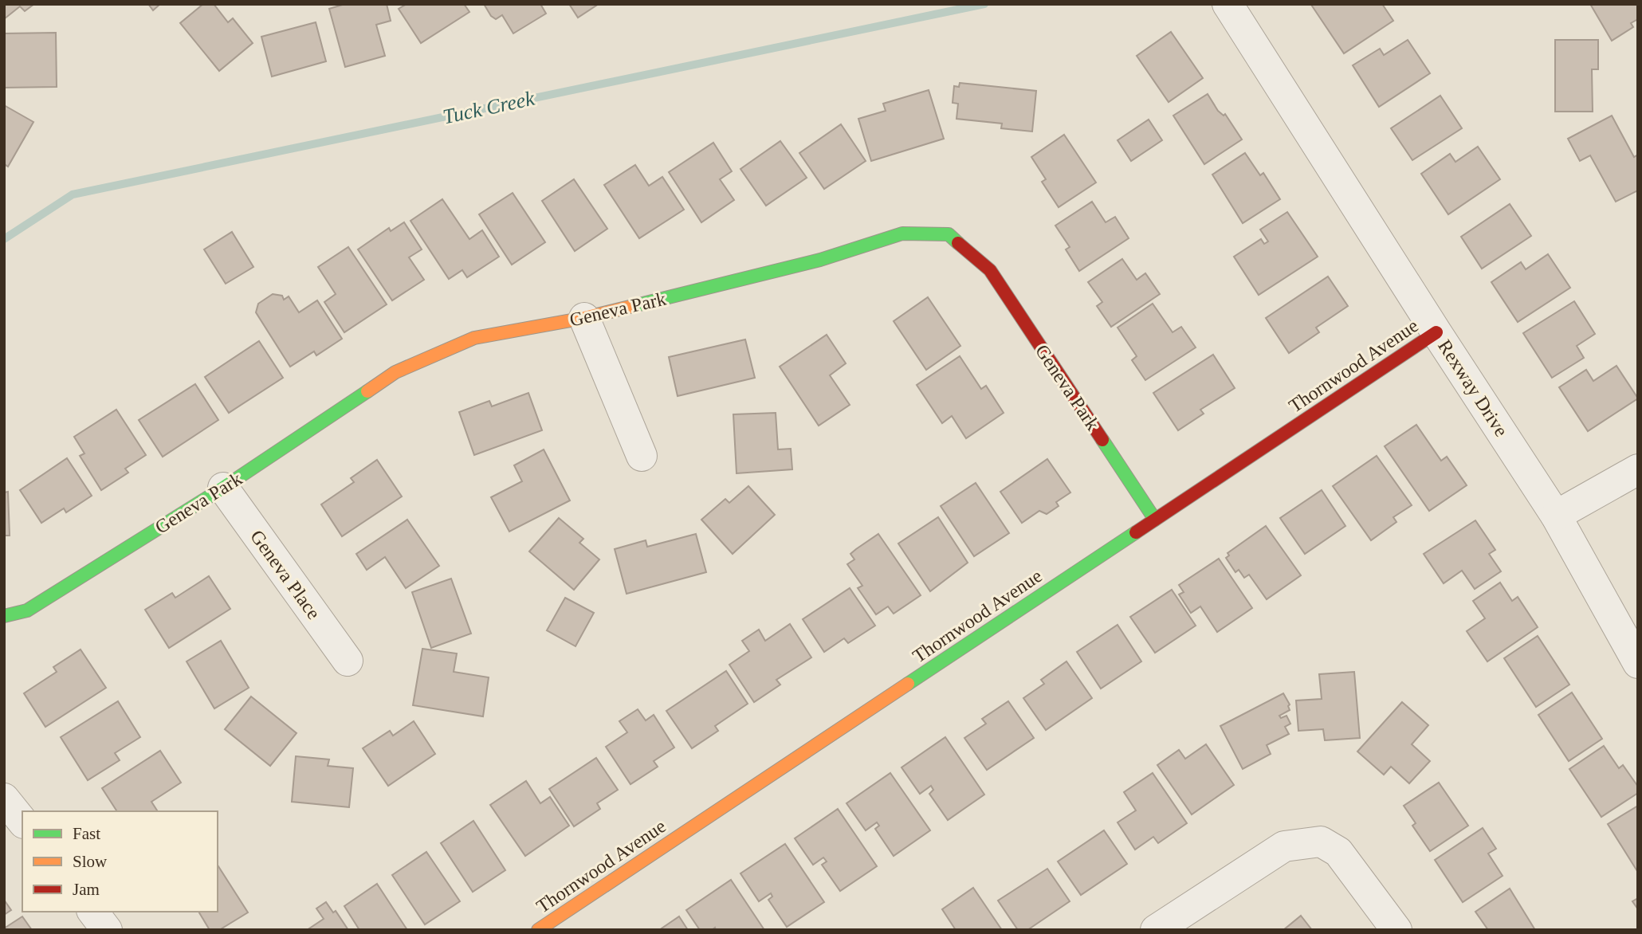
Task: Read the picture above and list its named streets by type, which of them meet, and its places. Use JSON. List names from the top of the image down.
{
  "streets": {
    "street": [
      "Geneva Park",
      "Thornwood Avenue",
      "Rexway Drive",
      "Geneva Place"
    ]
  },
  "crossings": [
    ["Geneva Park", "Thornwood Avenue"],
    ["Geneva Park", "Geneva Place"],
    ["Thornwood Avenue", "Rexway Drive"]
  ],
  "water": ["Tuck Creek"],
  "legend": ["Fast", "Slow", "Jam"]
}
